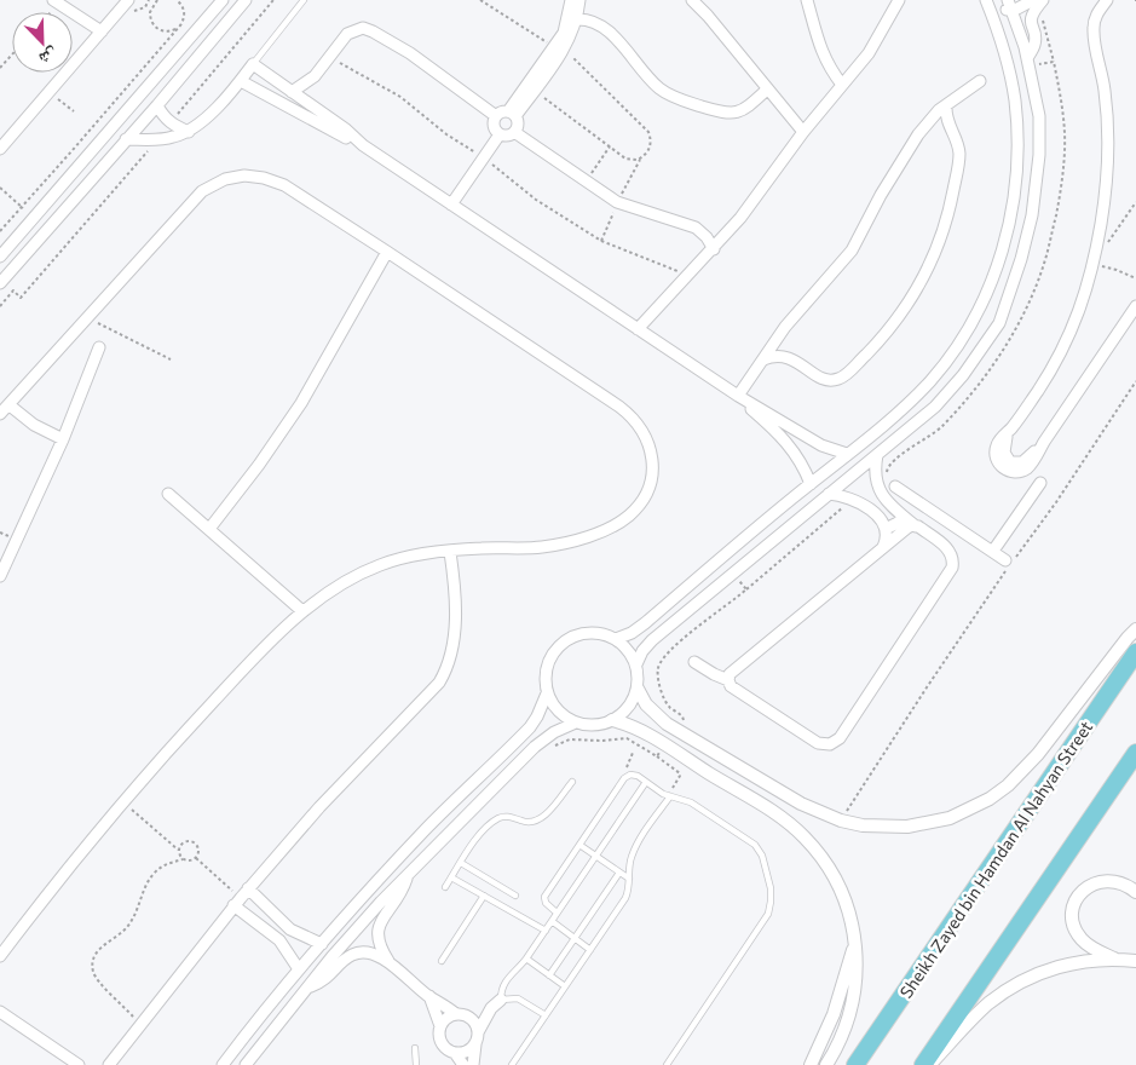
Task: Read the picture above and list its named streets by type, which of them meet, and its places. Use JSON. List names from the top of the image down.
{
  "streets": {
    "main road": ["Sheikh Zayed bin Hamdan Al Nahyan Street"]
  },
  "north": "bottom right"
}
